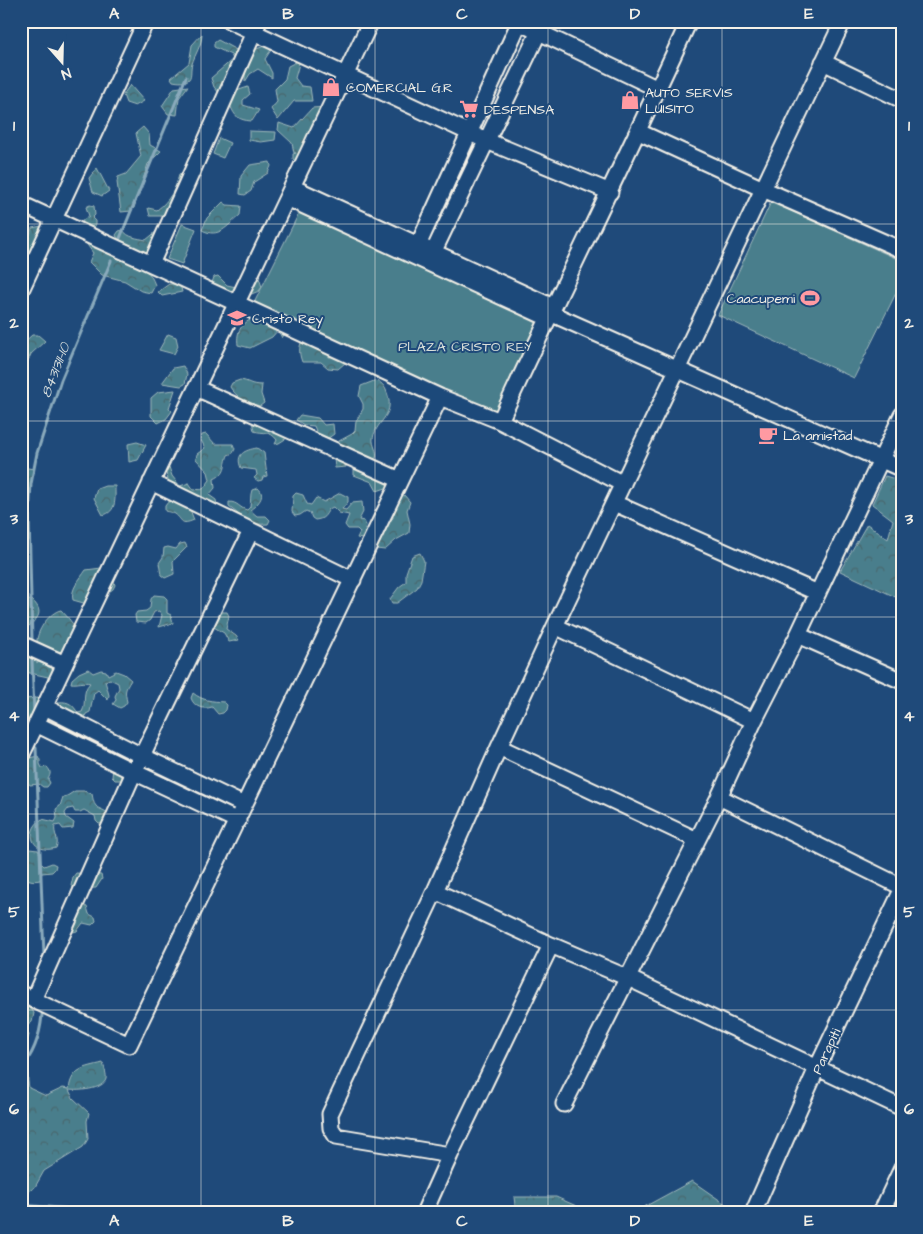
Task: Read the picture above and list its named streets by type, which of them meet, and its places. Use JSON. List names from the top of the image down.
{
  "streets": {
    "street": ["Parapiti"]
  },
  "water": ["8431311-10"],
  "parks": ["PLAZA CRISTO REY"],
  "places": {
    "shop": ["COMERCIAL G.R", "AUTO SERVIS LUISITO"],
    "supermarket": ["DESPENSA"],
    "sports": ["Caacupemi"],
    "school or university": ["Cristo Rey"],
    "cafe": ["La amistad"]
  },
  "north": "bottom",
  "grid": {
    "columns": [
      "A",
      "B",
      "C",
      "D",
      "E"
    ],
    "rows": [
      "1",
      "2",
      "3",
      "4",
      "5",
      "6"
    ]
  }
}
